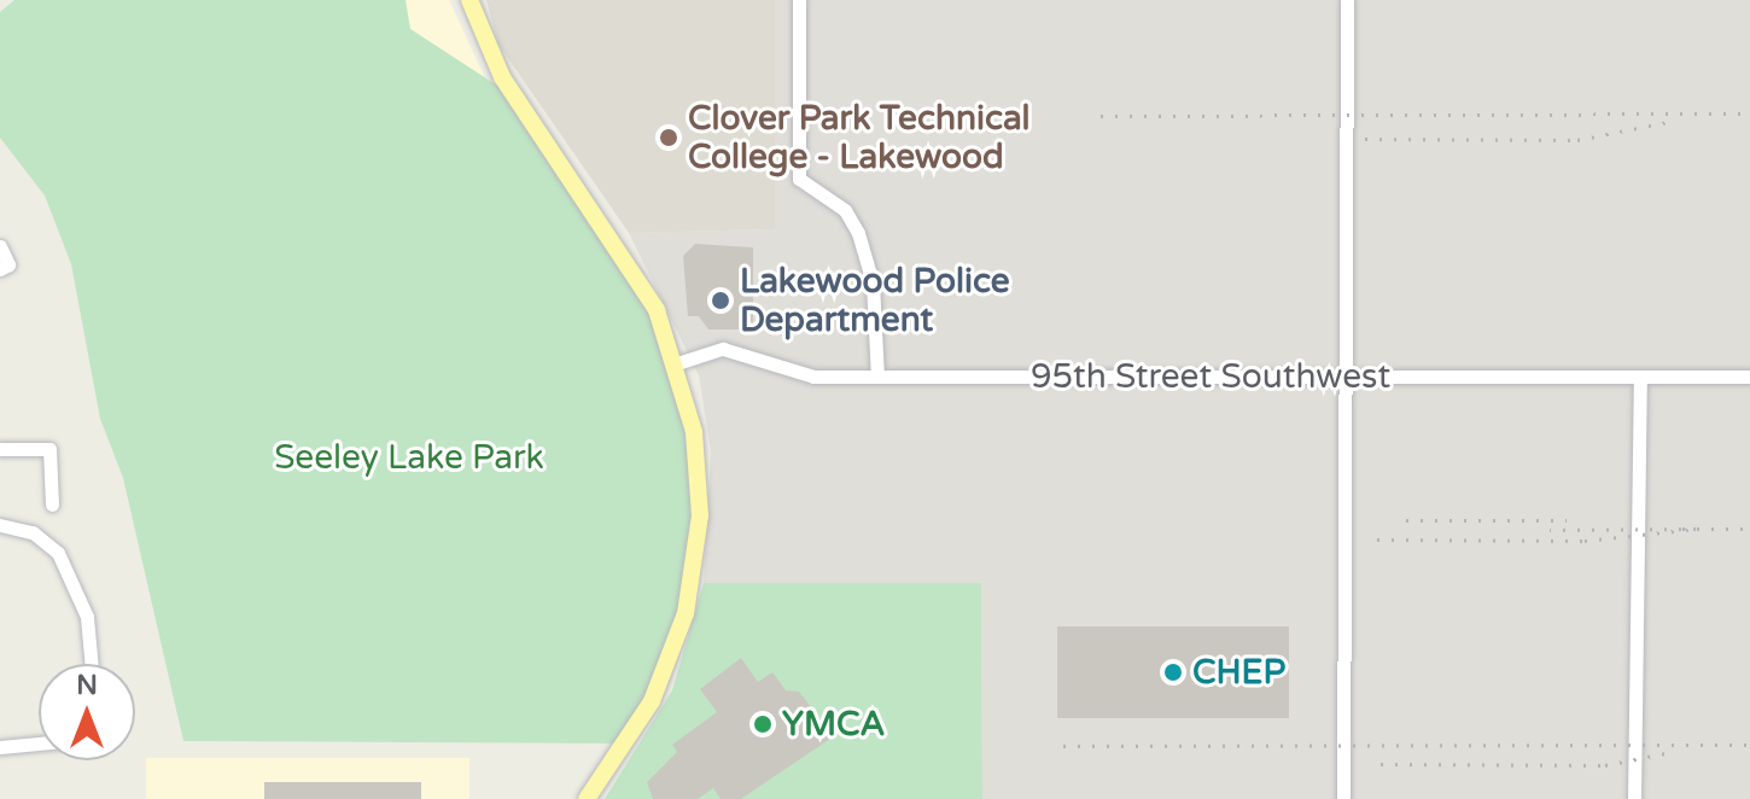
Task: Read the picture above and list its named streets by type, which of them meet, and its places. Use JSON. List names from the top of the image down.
{
  "streets": {
    "street": ["95th Street Southwest"]
  },
  "parks": ["Seeley Lake Park"],
  "places": [
    "Clover Park Technical College - Lakewood",
    "Lakewood Police Department",
    "CHEP",
    "YMCA"
  ],
  "north": "top"
}
